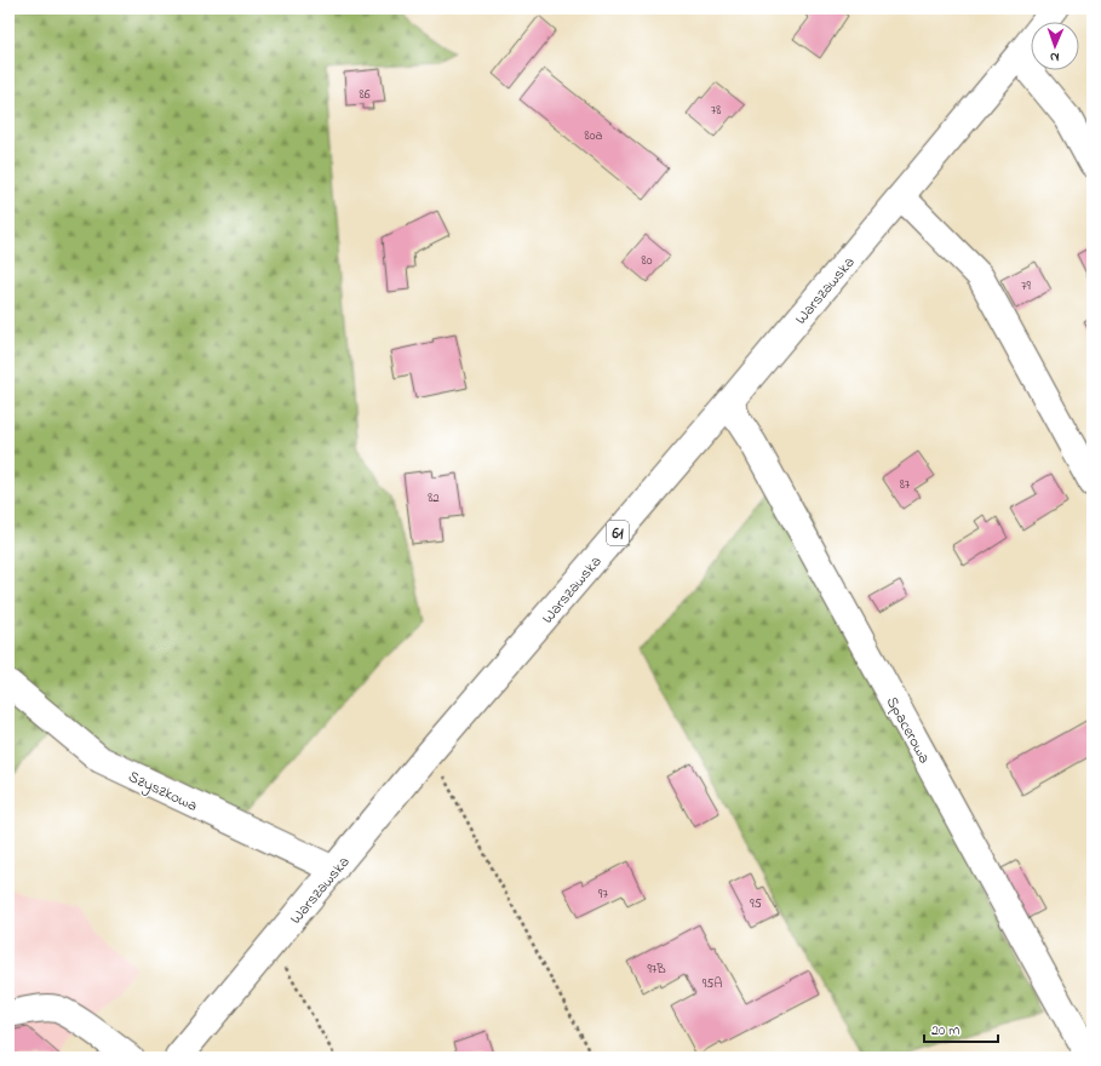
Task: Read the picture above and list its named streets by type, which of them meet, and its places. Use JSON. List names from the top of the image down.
{
  "streets": {
    "main road": [
      "Warszawska",
      "61",
      "Spacerowa",
      "Szyszkowa"
    ]
  },
  "crossings": [
    ["Warszawska", "Spacerowa"],
    ["Warszawska", "Szyszkowa"]
  ],
  "house_numbers": [
    "86",
    "78",
    "80a",
    "80",
    "79",
    "87",
    "82",
    "97",
    "95",
    "97B",
    "95A"
  ],
  "scale_bar": "20 m",
  "north": "bottom"
}
